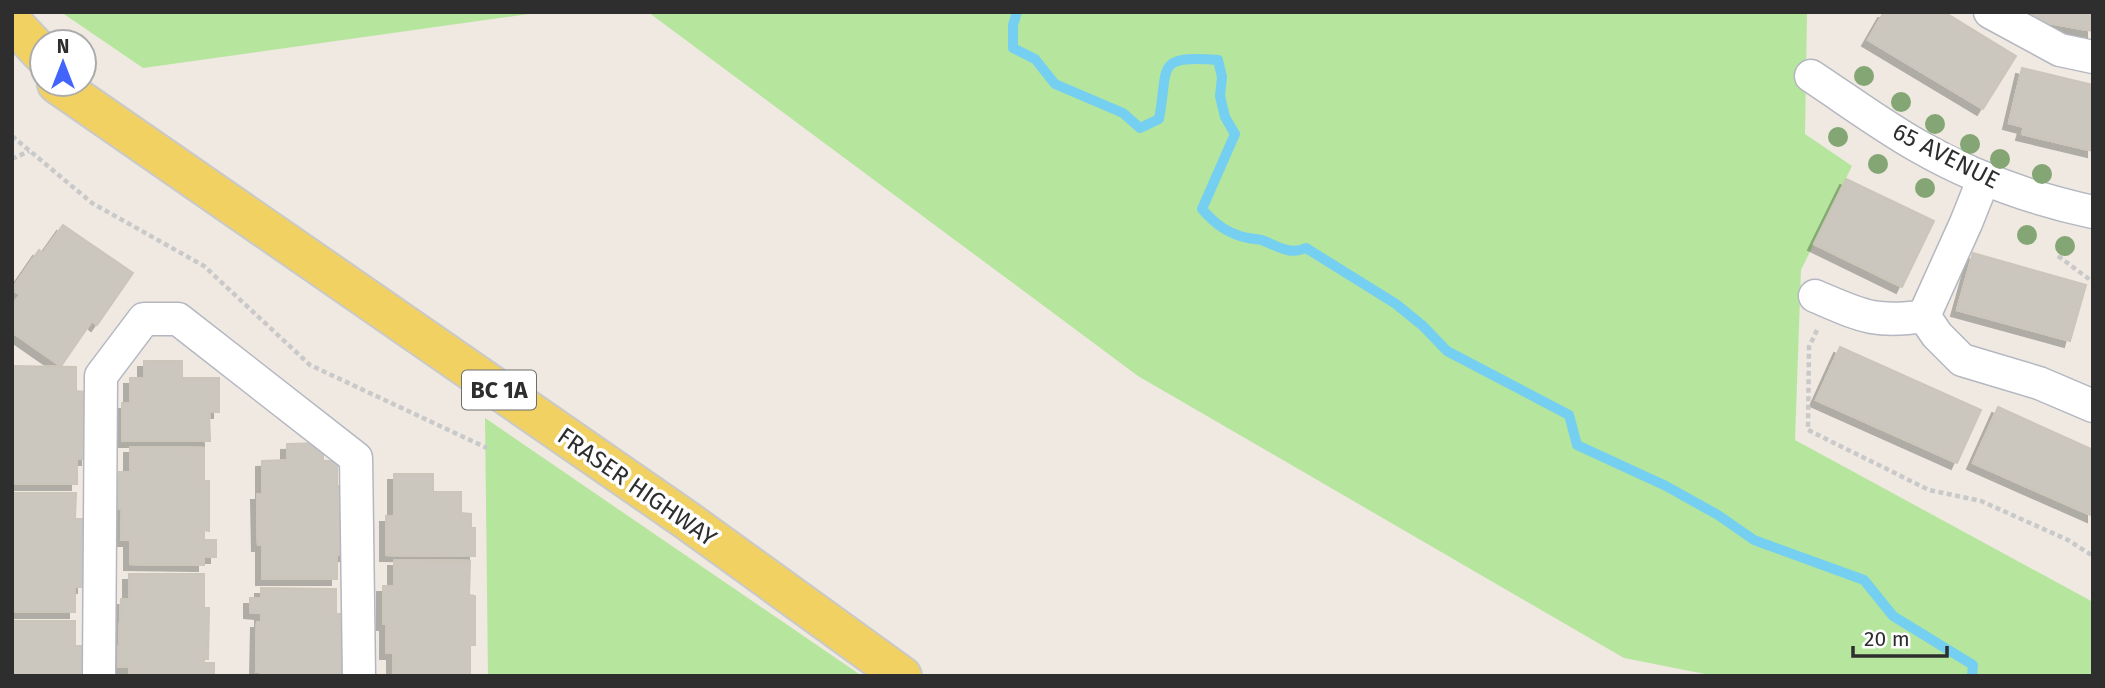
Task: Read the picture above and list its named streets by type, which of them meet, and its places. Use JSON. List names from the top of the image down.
{
  "streets": {
    "main road": ["BC 1A", "FRASER HIGHWAY"],
    "street": ["65 AVENUE"]
  },
  "scale_bar": "20 m",
  "north": "top"
}
